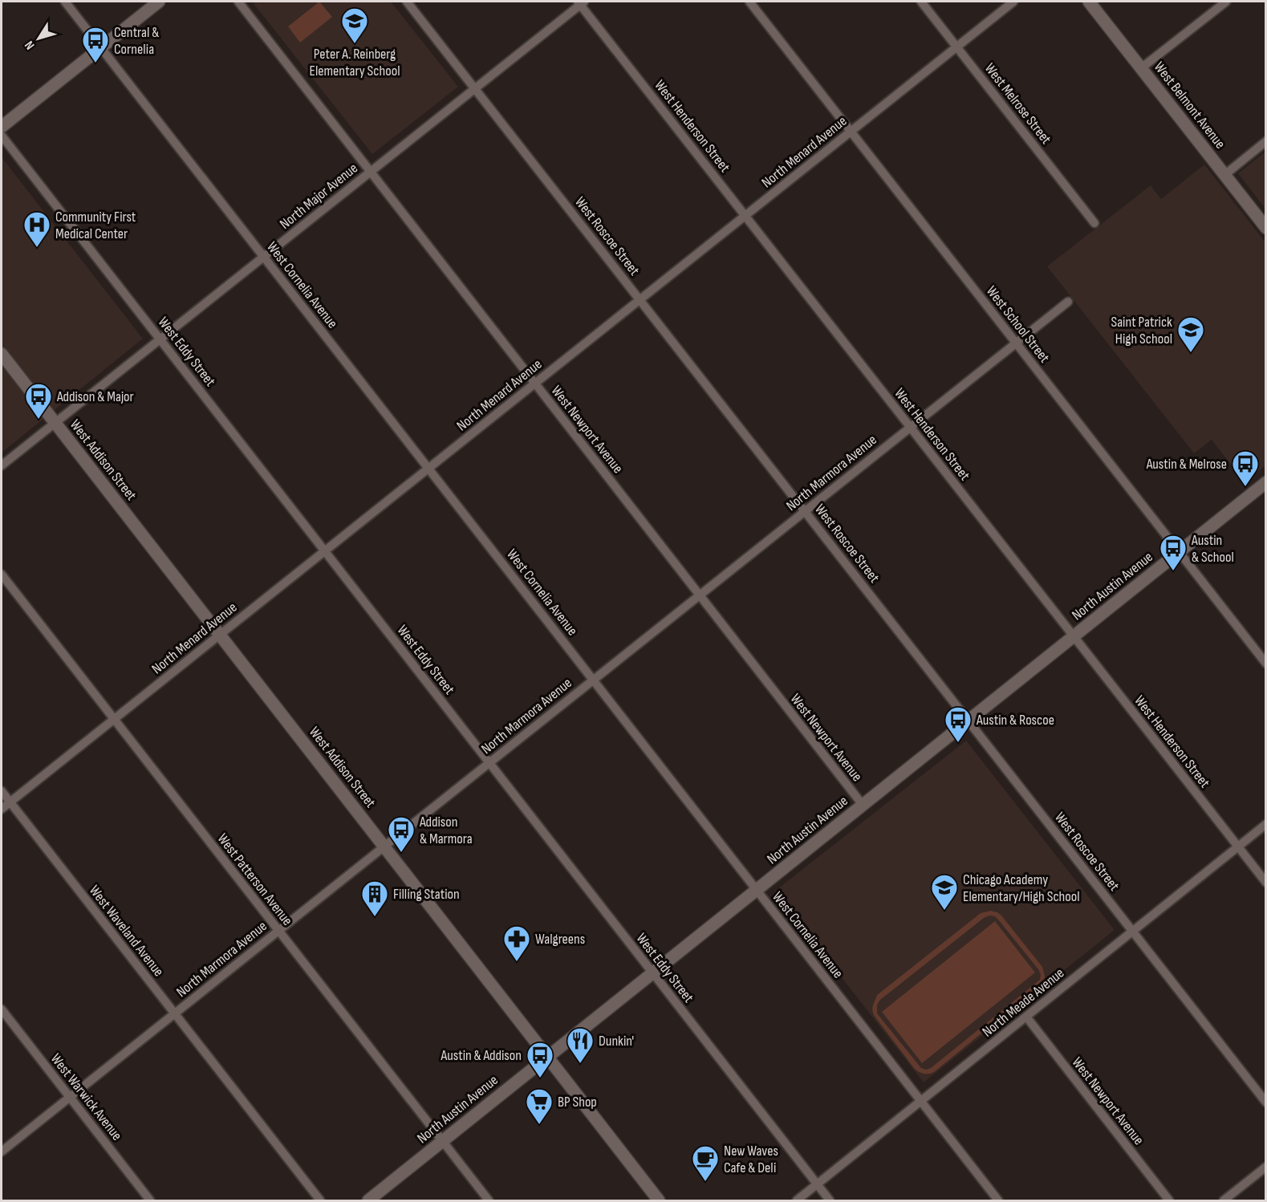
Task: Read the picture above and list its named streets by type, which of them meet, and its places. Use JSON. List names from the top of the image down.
{
  "streets": {
    "street": [
      "West Melrose Street",
      "West Belmont Avenue",
      "West Henderson Street",
      "North Menard Avenue",
      "North Major Avenue",
      "West Roscoe Street",
      "West Cornelia Avenue",
      "West School Street",
      "West Eddy Street",
      "West Newport Avenue",
      "West Addison Street",
      "North Marmora Avenue",
      "North Austin Avenue",
      "West Patterson Avenue",
      "West Waveland Avenue",
      "North Meade Avenue",
      "West Warwick Avenue"
    ]
  },
  "crossings": [
    ["West Melrose Street", "North Menard Avenue"],
    ["West Henderson Street", "North Menard Avenue"],
    ["West Henderson Street", "North Major Avenue"],
    ["West Henderson Street", "North Marmora Avenue"],
    ["West Henderson Street", "North Austin Avenue"],
    ["West Henderson Street", "North Meade Avenue"],
    ["North Menard Avenue", "West Roscoe Street"],
    ["North Menard Avenue", "West Cornelia Avenue"],
    ["North Menard Avenue", "West School Street"],
    ["North Menard Avenue", "West Eddy Street"],
    ["North Menard Avenue", "West Newport Avenue"],
    ["North Menard Avenue", "West Addison Street"],
    ["North Menard Avenue", "West Patterson Avenue"],
    ["North Menard Avenue", "West Waveland Avenue"],
    ["North Major Avenue", "West Roscoe Street"],
    ["North Major Avenue", "West Cornelia Avenue"],
    ["North Major Avenue", "West Eddy Street"],
    ["North Major Avenue", "West Newport Avenue"],
    ["North Major Avenue", "West Addison Street"],
    ["West Roscoe Street", "North Marmora Avenue"],
    ["West Roscoe Street", "North Austin Avenue"],
    ["West Roscoe Street", "North Meade Avenue"],
    ["West Cornelia Avenue", "North Marmora Avenue"],
    ["West Cornelia Avenue", "North Austin Avenue"],
    ["West Cornelia Avenue", "North Meade Avenue"],
    ["West School Street", "North Marmora Avenue"],
    ["West School Street", "North Austin Avenue"],
    ["West Eddy Street", "North Marmora Avenue"],
    ["West Eddy Street", "North Austin Avenue"],
    ["West Eddy Street", "North Meade Avenue"],
    ["West Newport Avenue", "North Marmora Avenue"],
    ["West Newport Avenue", "North Austin Avenue"],
    ["West Newport Avenue", "North Meade Avenue"],
    ["West Addison Street", "North Marmora Avenue"],
    ["West Addison Street", "North Austin Avenue"],
    ["North Marmora Avenue", "West Patterson Avenue"],
    ["North Marmora Avenue", "West Waveland Avenue"],
    ["North Marmora Avenue", "West Warwick Avenue"],
    ["North Austin Avenue", "West Patterson Avenue"]
  ],
  "places": {
    "school or university": ["Peter A. Reinberg Elementary School", "Saint Patrick High School", "Chicago Academy Elementary/High School"],
    "bus stop": [
      "Central & Cornelia",
      "Addison & Major",
      "Austin & Melrose",
      "Austin & School",
      "Austin & Roscoe",
      "Addison & Marmora",
      "Austin & Addison"
    ],
    "hospital": ["Community First Medical Center"],
    "building": ["Filling Station"],
    "pharmacy": ["Walgreens"],
    "restaurant": ["Dunkin'"],
    "supermarket": ["BP Shop"],
    "cafe": ["New Waves Cafe & Deli"]
  },
  "north": "bottom left"
}
